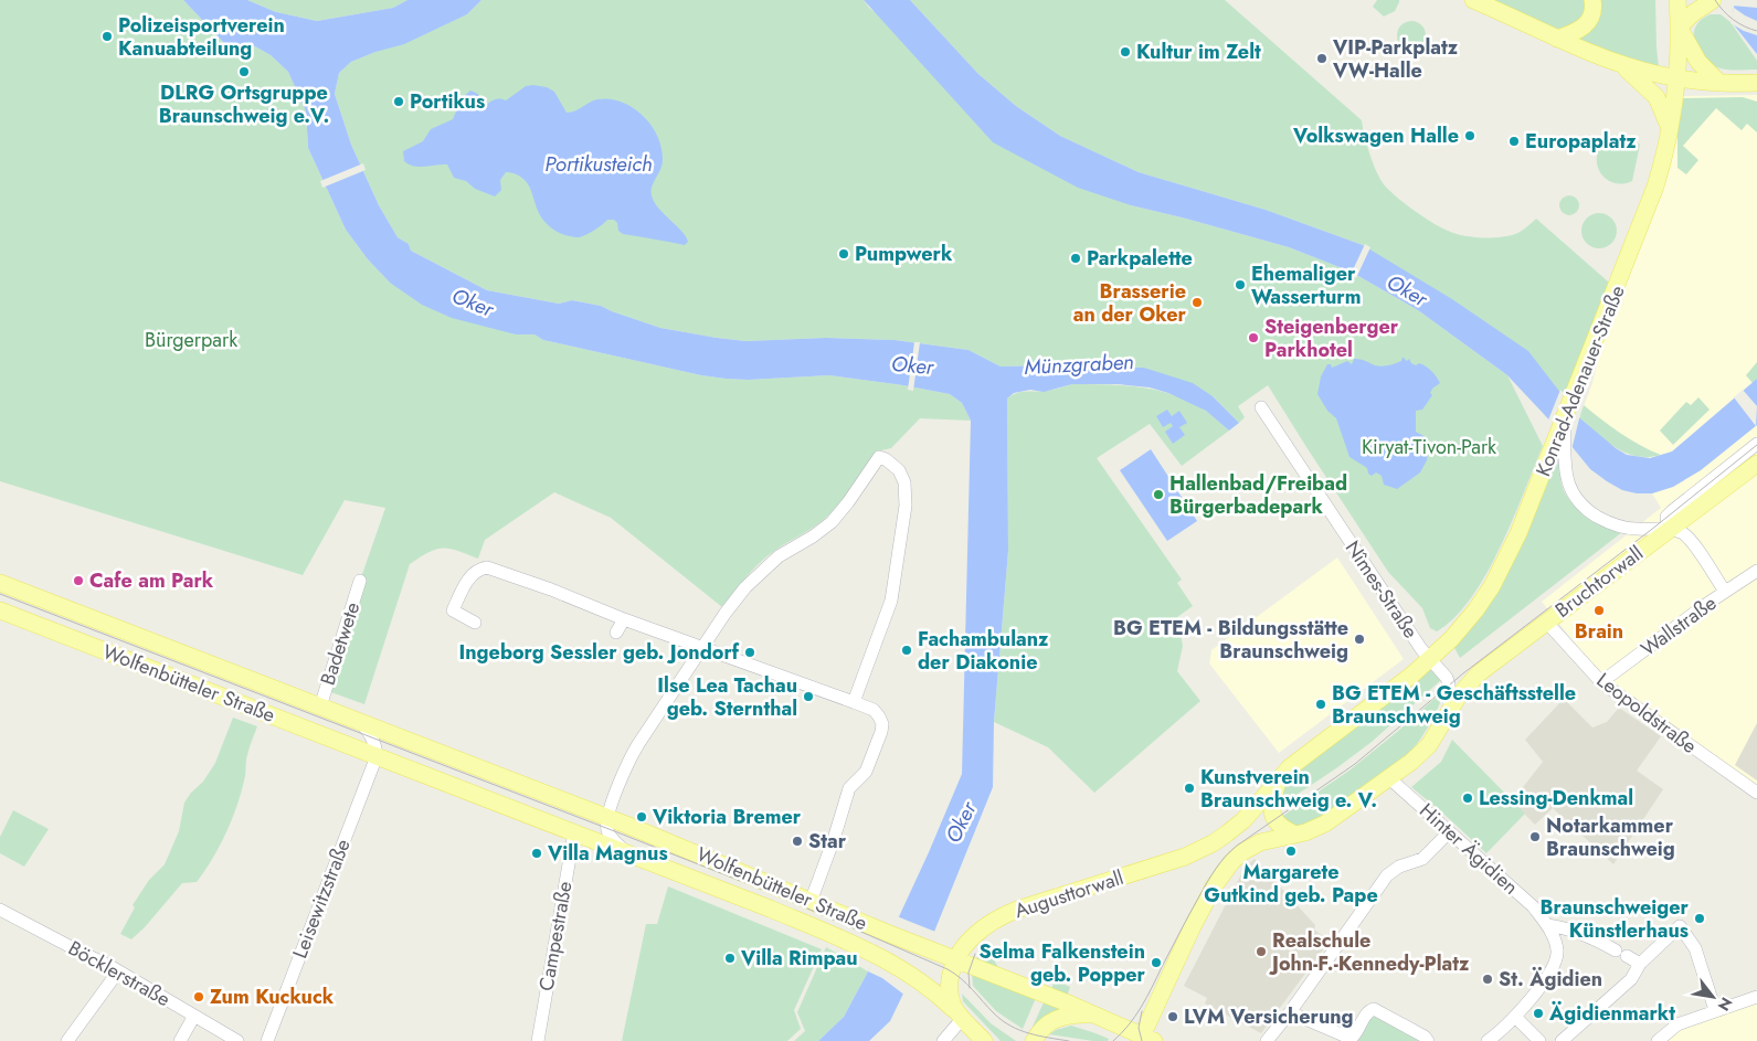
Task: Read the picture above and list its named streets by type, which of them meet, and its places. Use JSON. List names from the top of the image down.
{
  "streets": {
    "main road": [
      "Konrad-Adenauer-Straße",
      "Bruchtorwall",
      "Wolfenbütteler Straße",
      "Augusttorwall"
    ],
    "street": [
      "Nîmes-Straße",
      "Wallstraße",
      "Badetwete",
      "Leopoldstraße",
      "Hinter Ägidien",
      "Leisewitzstraße",
      "Campestraße",
      "Böcklerstraße"
    ]
  },
  "crossings": [
    ["Konrad-Adenauer-Straße", "Nîmes-Straße"],
    ["Konrad-Adenauer-Straße", "Augusttorwall"],
    ["Bruchtorwall", "Nîmes-Straße"],
    ["Bruchtorwall", "Wolfenbütteler Straße"],
    ["Bruchtorwall", "Leopoldstraße"],
    ["Bruchtorwall", "Hinter Ägidien"],
    ["Wallstraße", "Leopoldstraße"],
    ["Badetwete", "Wolfenbütteler Straße"],
    ["Wolfenbütteler Straße", "Augusttorwall"],
    ["Wolfenbütteler Straße", "Leisewitzstraße"],
    ["Wolfenbütteler Straße", "Campestraße"]
  ],
  "water": ["Portikusteich", "Oker", "Münzgraben"],
  "parks": ["Bürgerpark", "Kiryat-Tivon-Park"],
  "places": [
    "Polizeisportverein Kanuabteilung",
    "Kultur im Zelt",
    "VIP-Parkplatz VW-Halle",
    "DLRG Ortsgruppe Braunschweig e.V.",
    "Portikus",
    "Volkswagen Halle",
    "Europaplatz",
    "Pumpwerk",
    "Parkpalette",
    "Ehemaliger Wasserturm",
    "Brasserie an der Oker",
    "Steigenberger Parkhotel",
    "Hallenbad/Freibad Bürgerbadepark",
    "Cafe am Park",
    "Brain",
    "BG ETEM - Bildungsstätte Braunschweig",
    "Fachambulanz der Diakonie",
    "Ingeborg Sessler geb. Jondorf",
    "Ilse Lea Tachau geb. Sternthal",
    "BG ETEM - Geschäftsstelle Braunschweig",
    "Kunstverein Braunschweig e. V.",
    "Lessing-Denkmal",
    "Viktoria Bremer",
    "Notarkammer Braunschweig",
    "Star",
    "Margarete Gutkind geb. Pape",
    "Villa Magnus",
    "Braunschweiger Künstlerhaus",
    "Realschule John-F.-Kennedy-Platz",
    "Villa Rimpau",
    "Selma Falkenstein geb. Popper",
    "St. Ägidien",
    "Zum Kuckuck",
    "Ägidienmarkt",
    "LVM Versicherung"
  ],
  "north": "bottom right"
}
